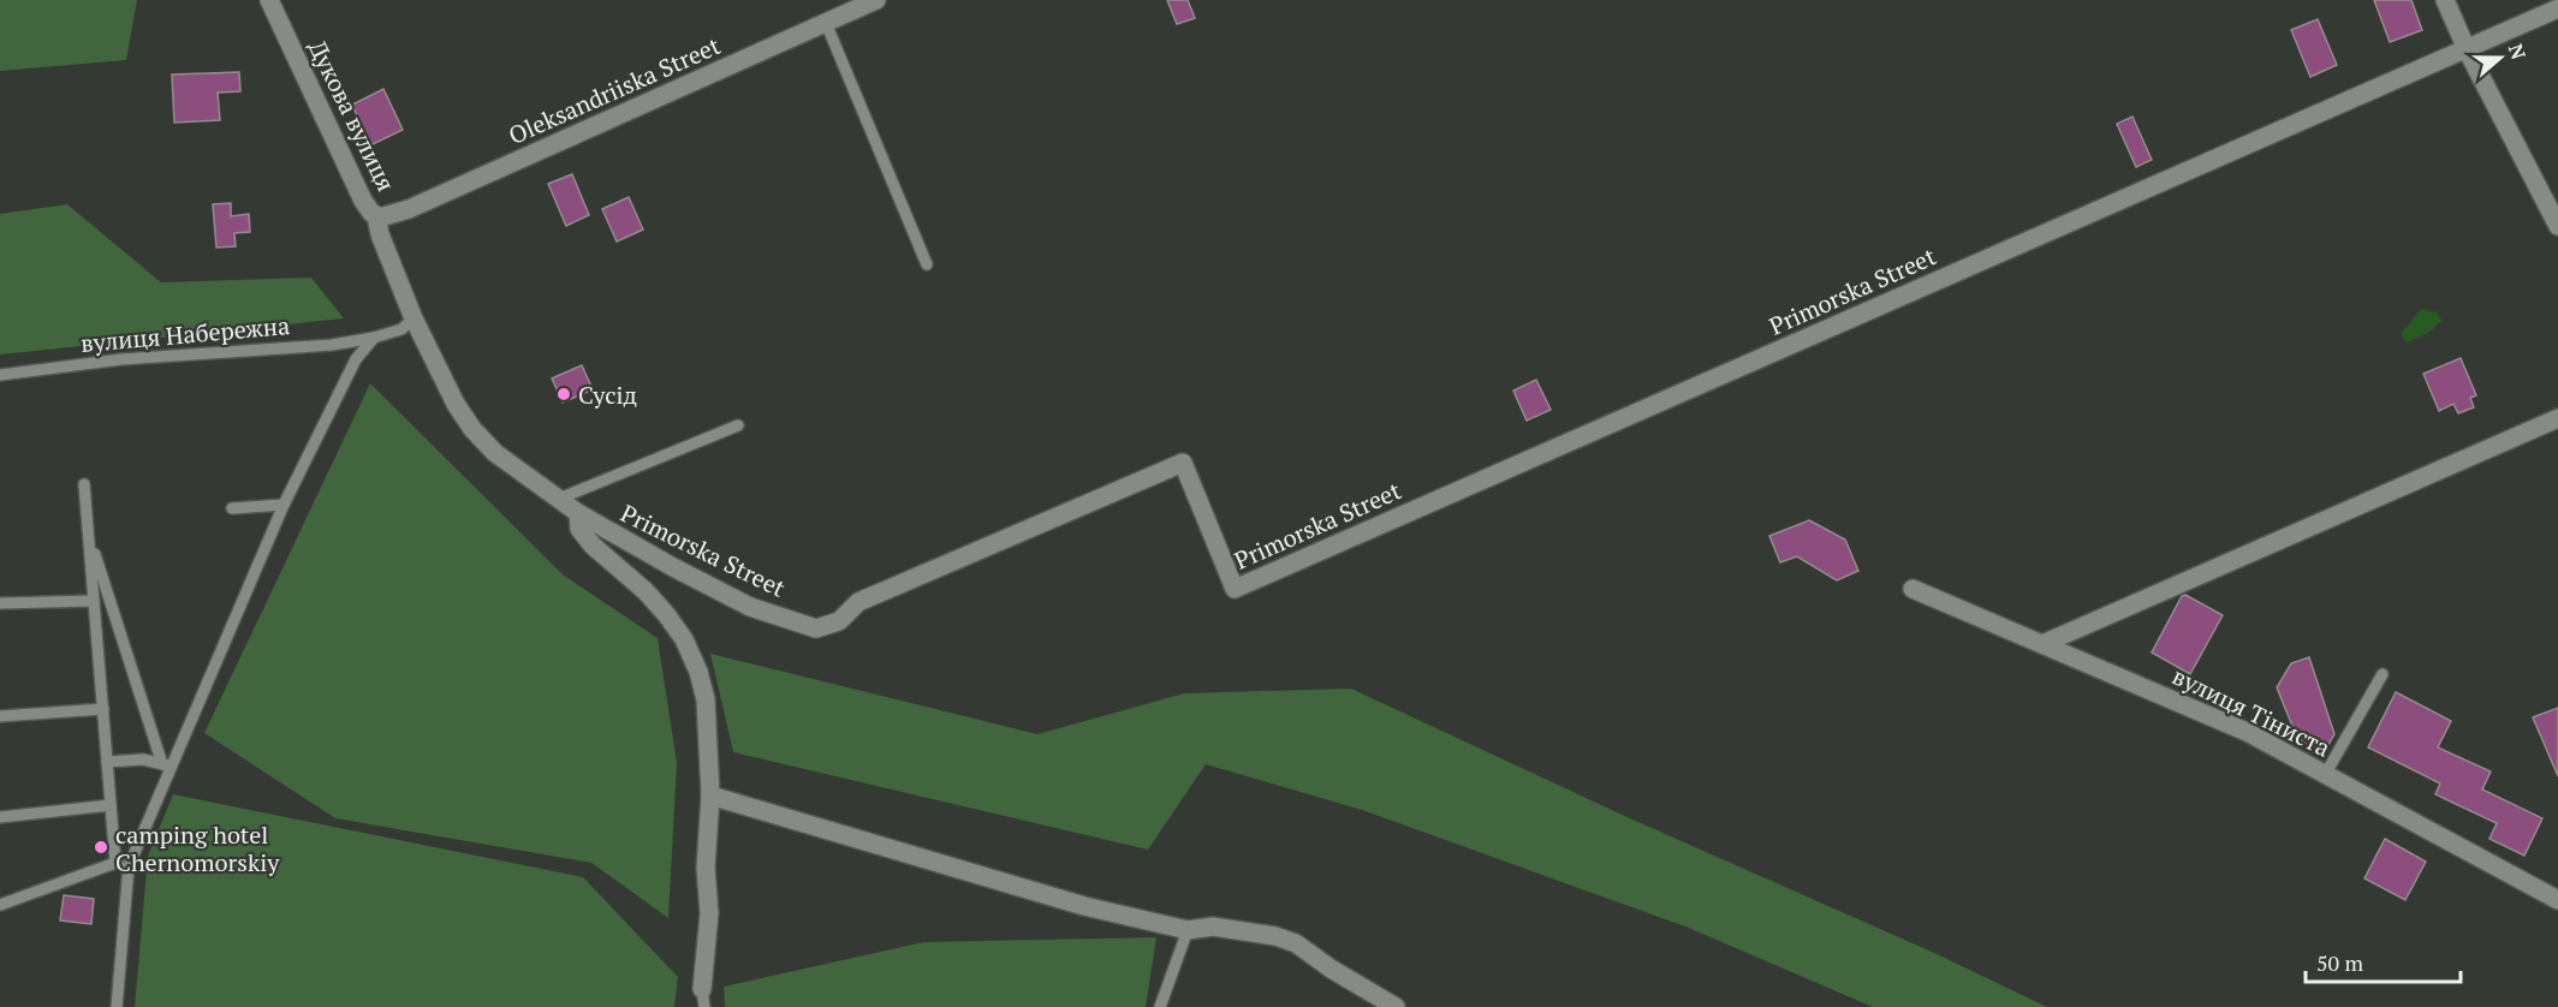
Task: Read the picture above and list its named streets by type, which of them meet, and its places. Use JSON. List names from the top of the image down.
{
  "streets": {
    "street": [
      "Oleksandriiska Street",
      "Дукова вулиця",
      "Primorska Street",
      "вулиця Тіниста"
    ],
    "lane": ["вулиця Набережна"]
  },
  "crossings": [
    ["Oleksandriiska Street", "Дукова вулиця"],
    ["Дукова вулиця", "Primorska Street"],
    ["Дукова вулиця", "вулиця Набережна"]
  ],
  "places": ["Сусід", "camping hotel Chernomorskiy"],
  "scale_bar": "50 m",
  "north": "right"
}
